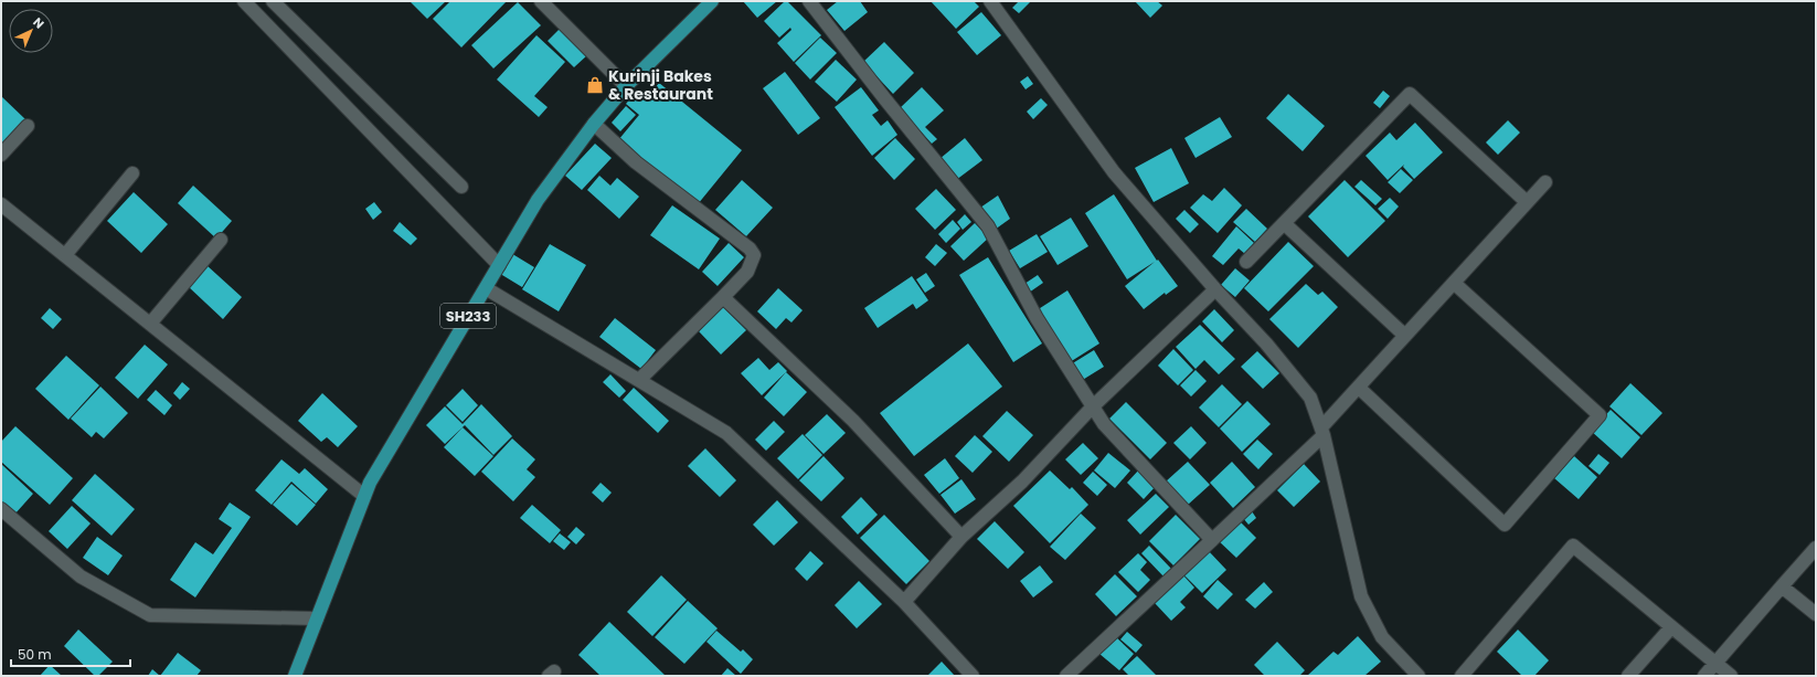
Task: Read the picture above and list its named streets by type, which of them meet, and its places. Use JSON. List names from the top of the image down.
{
  "streets": {
    "main road": ["SH233"]
  },
  "places": {
    "shop": ["Kurinji Bakes & Restaurant"]
  },
  "scale_bar": "50 m",
  "north": "top right"
}
